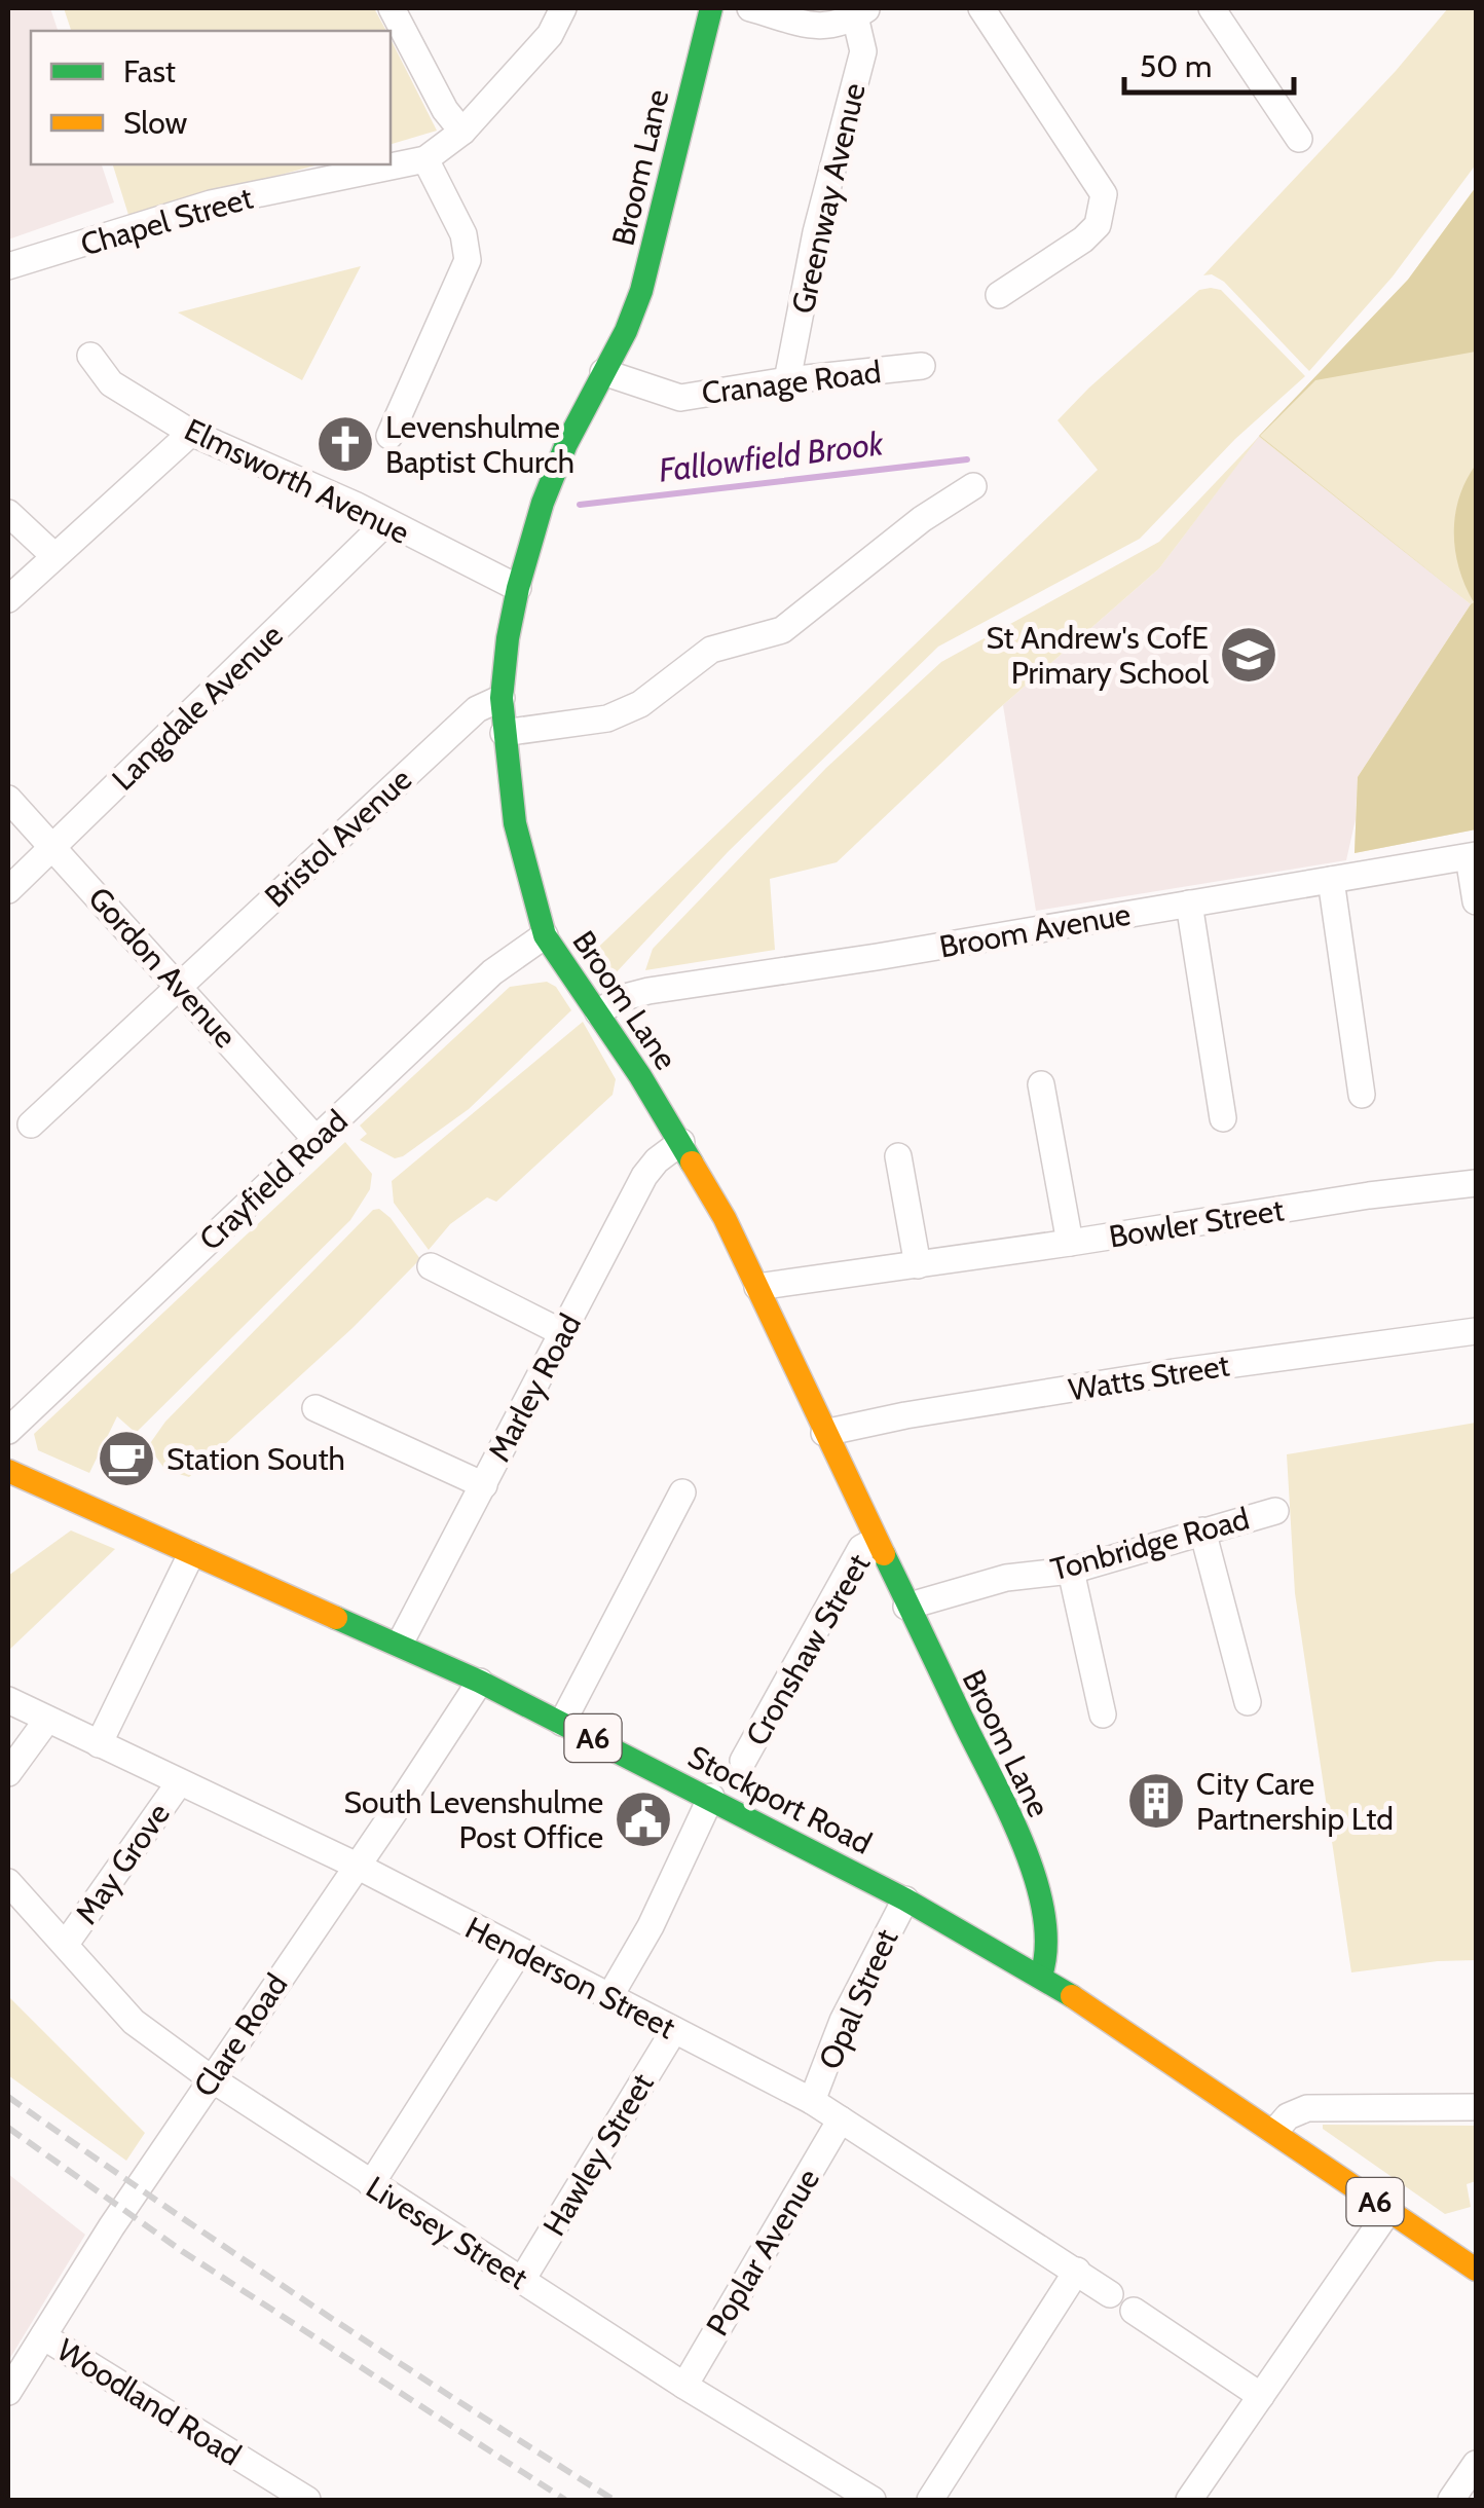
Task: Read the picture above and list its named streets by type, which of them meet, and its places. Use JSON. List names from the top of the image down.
{
  "streets": {
    "main road": ["Broom Lane", "A6", "Stockport Road"],
    "street": [
      "Greenway Avenue",
      "Chapel Street",
      "Cranage Road",
      "Elmsworth Avenue",
      "Langdale Avenue",
      "Bristol Avenue",
      "Broom Avenue",
      "Gordon Avenue",
      "Crayfield Road",
      "Bowler Street",
      "Watts Street",
      "Marley Road",
      "Tonbridge Road",
      "Cronshaw Street",
      "May Grove",
      "Henderson Street",
      "Opal Street",
      "Clare Road",
      "Hawley Street",
      "Livesey Street",
      "Poplar Avenue",
      "Woodland Road"
    ]
  },
  "crossings": [
    ["Broom Lane", "Cranage Road"],
    ["Broom Lane", "Elmsworth Avenue"],
    ["Broom Lane", "Bristol Avenue"],
    ["Broom Lane", "Broom Avenue"],
    ["Broom Lane", "Crayfield Road"],
    ["Broom Lane", "Bowler Street"],
    ["Broom Lane", "Watts Street"],
    ["Broom Lane", "Marley Road"],
    ["Broom Lane", "Tonbridge Road"],
    ["Broom Lane", "Cronshaw Street"],
    ["Broom Lane", "Stockport Road"],
    ["Greenway Avenue", "Cranage Road"],
    ["Elmsworth Avenue", "Langdale Avenue"],
    ["Langdale Avenue", "Gordon Avenue"],
    ["Bristol Avenue", "Gordon Avenue"],
    ["Gordon Avenue", "Crayfield Road"],
    ["Marley Road", "Stockport Road"],
    ["Stockport Road", "Opal Street"],
    ["Stockport Road", "Clare Road"],
    ["May Grove", "Henderson Street"],
    ["May Grove", "Livesey Street"],
    ["Henderson Street", "Opal Street"],
    ["Henderson Street", "Clare Road"],
    ["Henderson Street", "Hawley Street"],
    ["Henderson Street", "Poplar Avenue"],
    ["Clare Road", "Livesey Street"],
    ["Clare Road", "Woodland Road"],
    ["Hawley Street", "Livesey Street"],
    ["Livesey Street", "Poplar Avenue"]
  ],
  "water": ["Fallowfield Brook"],
  "places": {
    "church": ["Levenshulme Baptist Church"],
    "school or university": ["St Andrew's CofE Primary School"],
    "cafe": ["Station South"],
    "building": ["City Care Partnership Ltd"],
    "public building": ["South Levenshulme Post Office"]
  },
  "legend": ["Fast", "Slow"],
  "scale_bar": "50 m"
}
